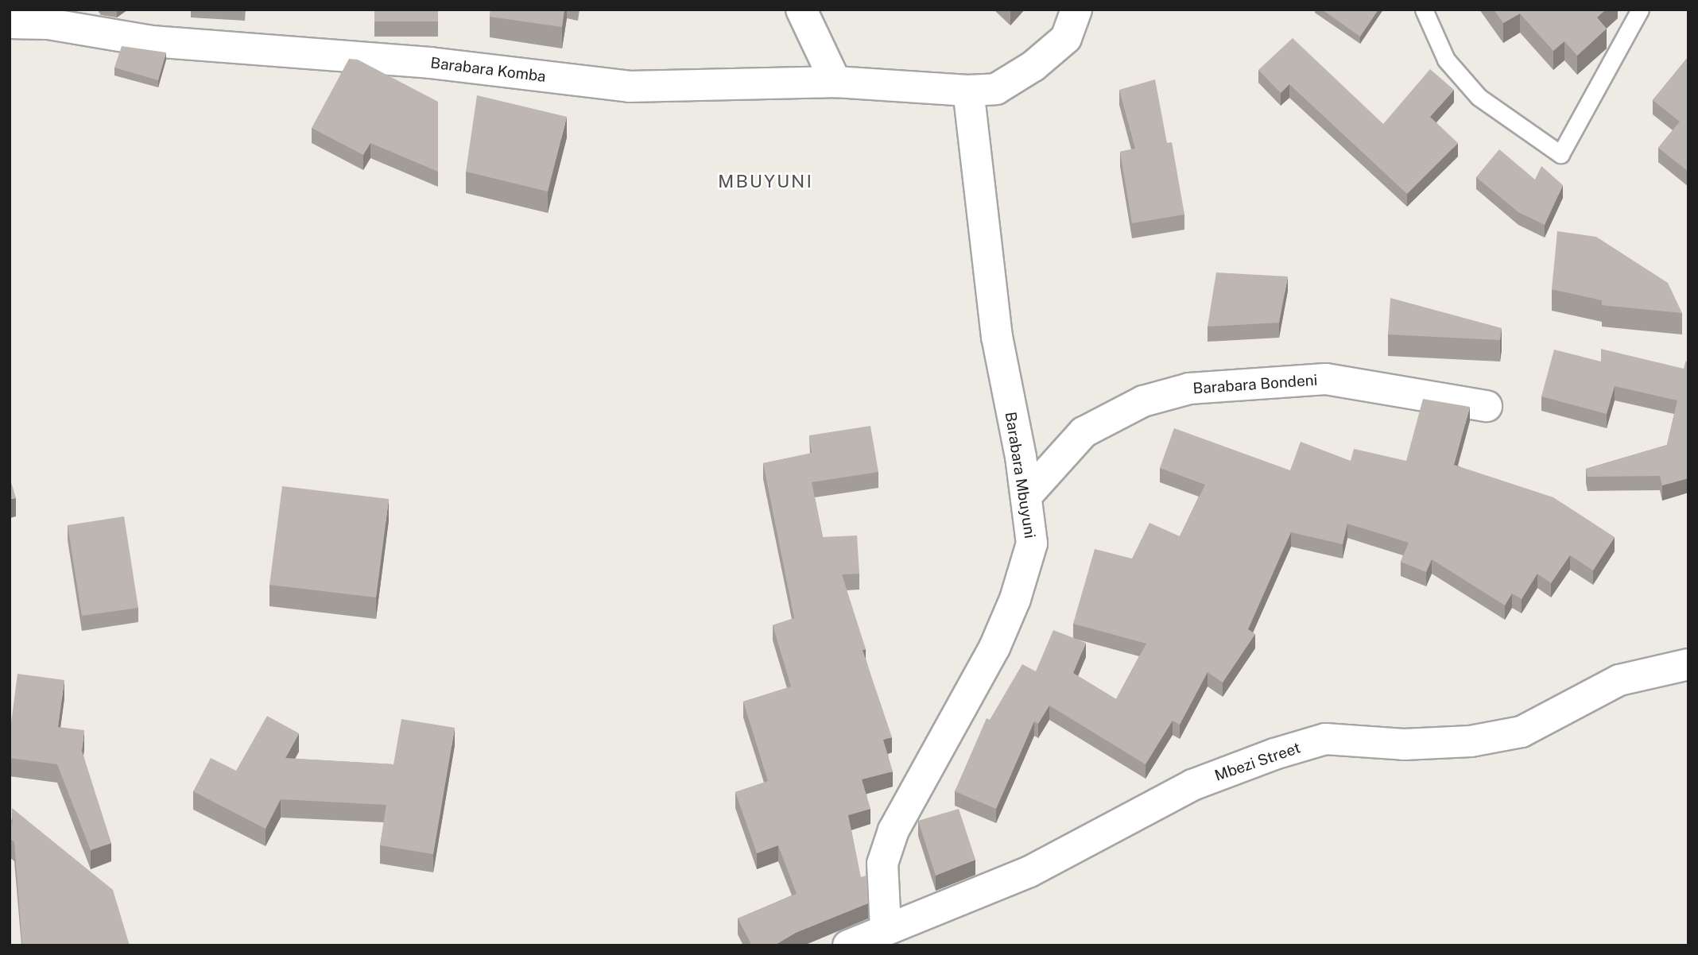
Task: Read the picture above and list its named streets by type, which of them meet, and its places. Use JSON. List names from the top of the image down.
{
  "streets": {
    "street": [
      "Barabara Komba",
      "Barabara Bondeni",
      "Barabara Mbuyuni",
      "Mbezi Street"
    ]
  },
  "crossings": [
    ["Barabara Komba", "Barabara Mbuyuni"],
    ["Barabara Bondeni", "Barabara Mbuyuni"],
    ["Barabara Mbuyuni", "Mbezi Street"]
  ],
  "districts": ["MBUYUNI"]
}
